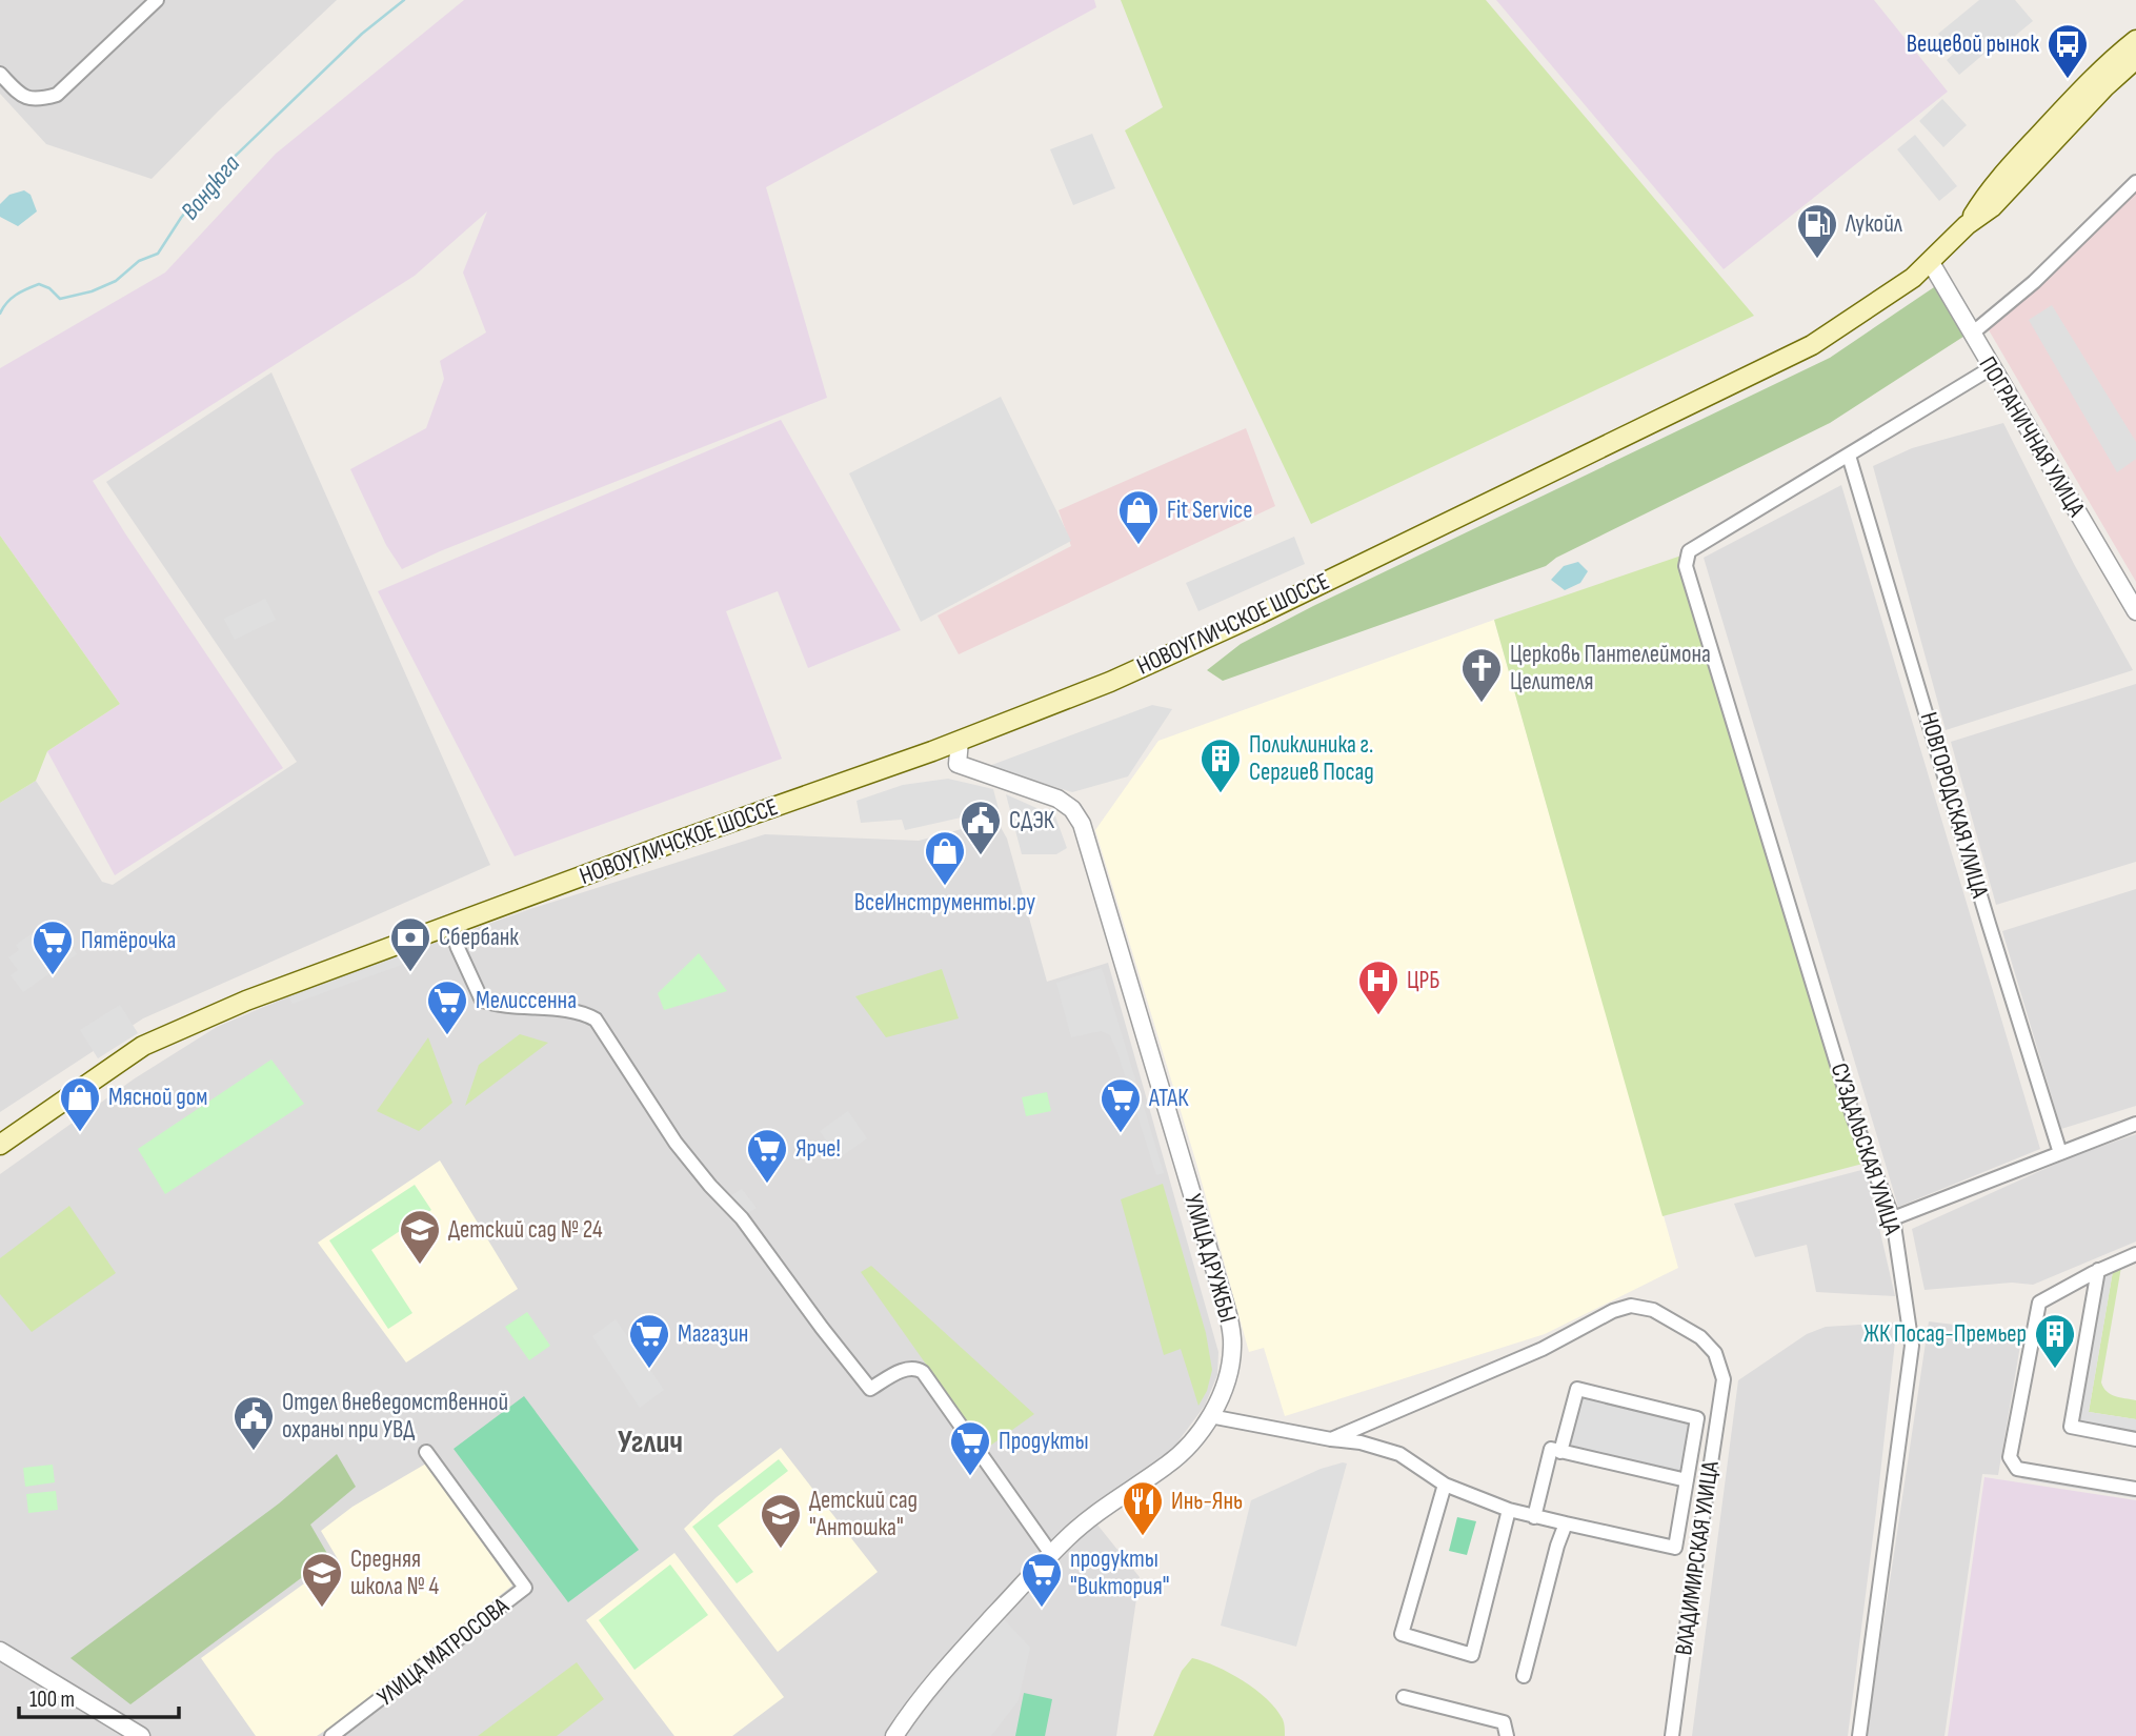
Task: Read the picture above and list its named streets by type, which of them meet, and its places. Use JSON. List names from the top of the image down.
{
  "streets": {
    "main road": ["НОВОУГЛИЧСКОЕ ШОССЕ"],
    "street": [
      "ПОГРАНИЧНАЯ УЛИЦА",
      "НОВГОРОДСКАЯ УЛИЦА",
      "СУЗДАЛЬСКАЯ УЛИЦА",
      "УЛИЦА ДРУЖБЫ",
      "ВЛАДИМИРСКАЯ УЛИЦА",
      "УЛИЦА МАТРОСОВА"
    ]
  },
  "crossings": [
    ["ПОГРАНИЧНАЯ УЛИЦА", "НОВОУГЛИЧСКОЕ ШОССЕ"],
    ["НОВОУГЛИЧСКОЕ ШОССЕ", "УЛИЦА ДРУЖБЫ"],
    ["НОВГОРОДСКАЯ УЛИЦА", "СУЗДАЛЬСКАЯ УЛИЦА"]
  ],
  "districts": ["Углич"],
  "water": ["Вондюга"],
  "places": {
    "bus stop": ["Вещевой рынок"],
    "fuel station": ["Лукойл"],
    "shop": ["Fit Service", "ВсеИнструменты.ру", "Мясной дом"],
    "church": ["Церковь Пантелеймона Целителя"],
    "building": ["Поликлиника г. Сергиев Посад", "ЖК Посад-Премьер"],
    "public building": ["СДЭК", "Отдел вневедомственной охраны при УВД"],
    "bank": ["Сбербанк"],
    "supermarket": [
      "Пятёрочка",
      "Мелиссенна",
      "АТАК",
      "Ярче!",
      "Магазин",
      "Продукты",
      "продукты \"Виктория\""
    ],
    "hospital": ["ЦРБ"],
    "school or university": ["Детский сад № 24", "Детский сад \"Антошка\"", "Средняя школа № 4"],
    "restaurant": ["Инь-Янь"]
  },
  "scale_bar": "100 m"
}
